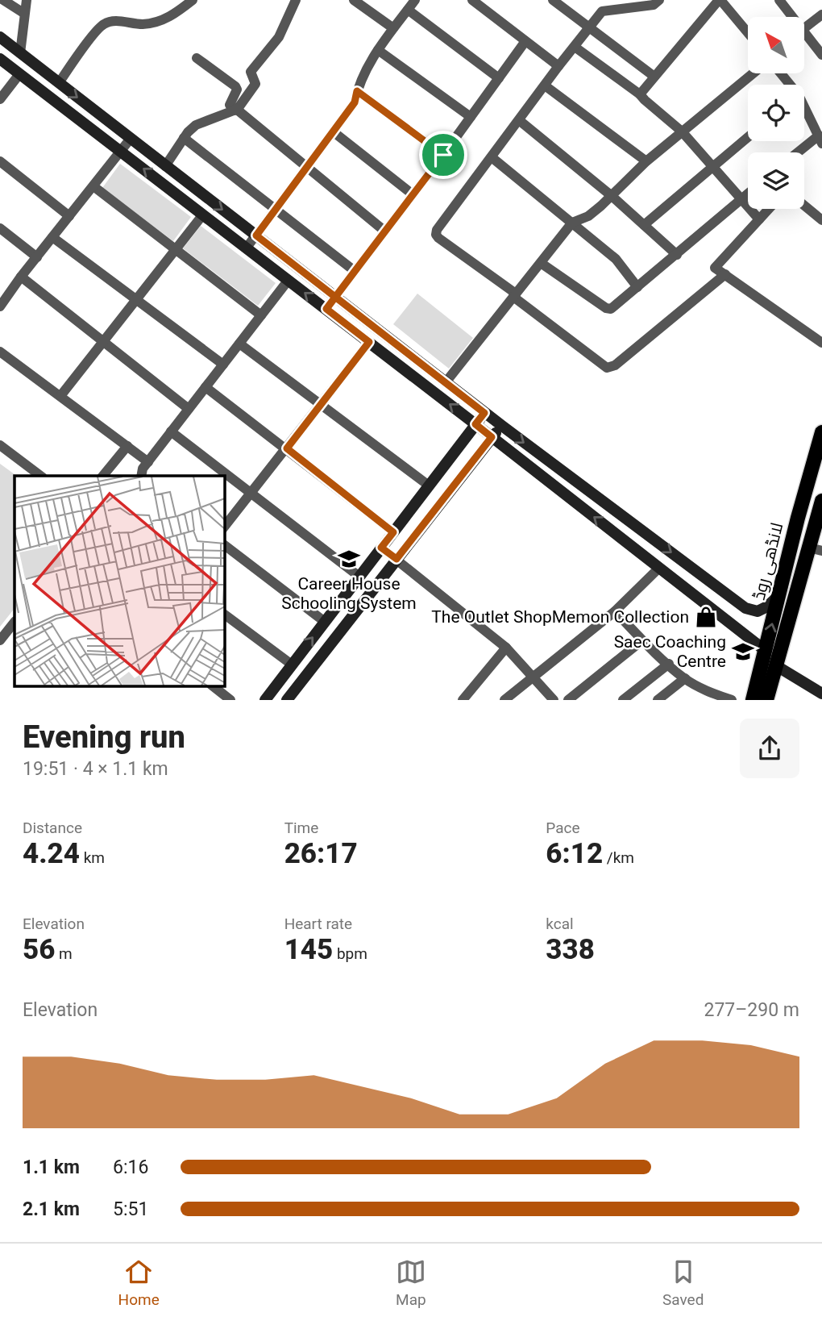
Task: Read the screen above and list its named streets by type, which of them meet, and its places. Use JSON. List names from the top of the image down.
{
  "streets": {
    "main road": ["لانڈھی روڈ"]
  },
  "places": {
    "school or university": ["Career House Schooling System", "Saec Coaching Centre"],
    "shop": ["The Outlet ShopMemon Collection"]
  },
  "north": "top left",
  "page": {
    "heading": ["Evening run", "19:51 · 4 × 1.1 km"],
    "stats": [
      ["Distance", "4.24 km"],
      ["Time", "26:17"],
      ["Pace", "6:12 /km"],
      ["Elevation", "56 m"],
      ["Heart rate", "145 bpm"],
      ["kcal", "338"]
    ],
    "chart": ["Elevation", "277–290 m"],
    "list": [
      {
        "name": "1.1 km",
        "note": "6:16"
      },
      {
        "name": "2.1 km",
        "note": "5:51"
      }
    ],
    "tabs": ["Home", "Map", "Saved"]
  }
}
